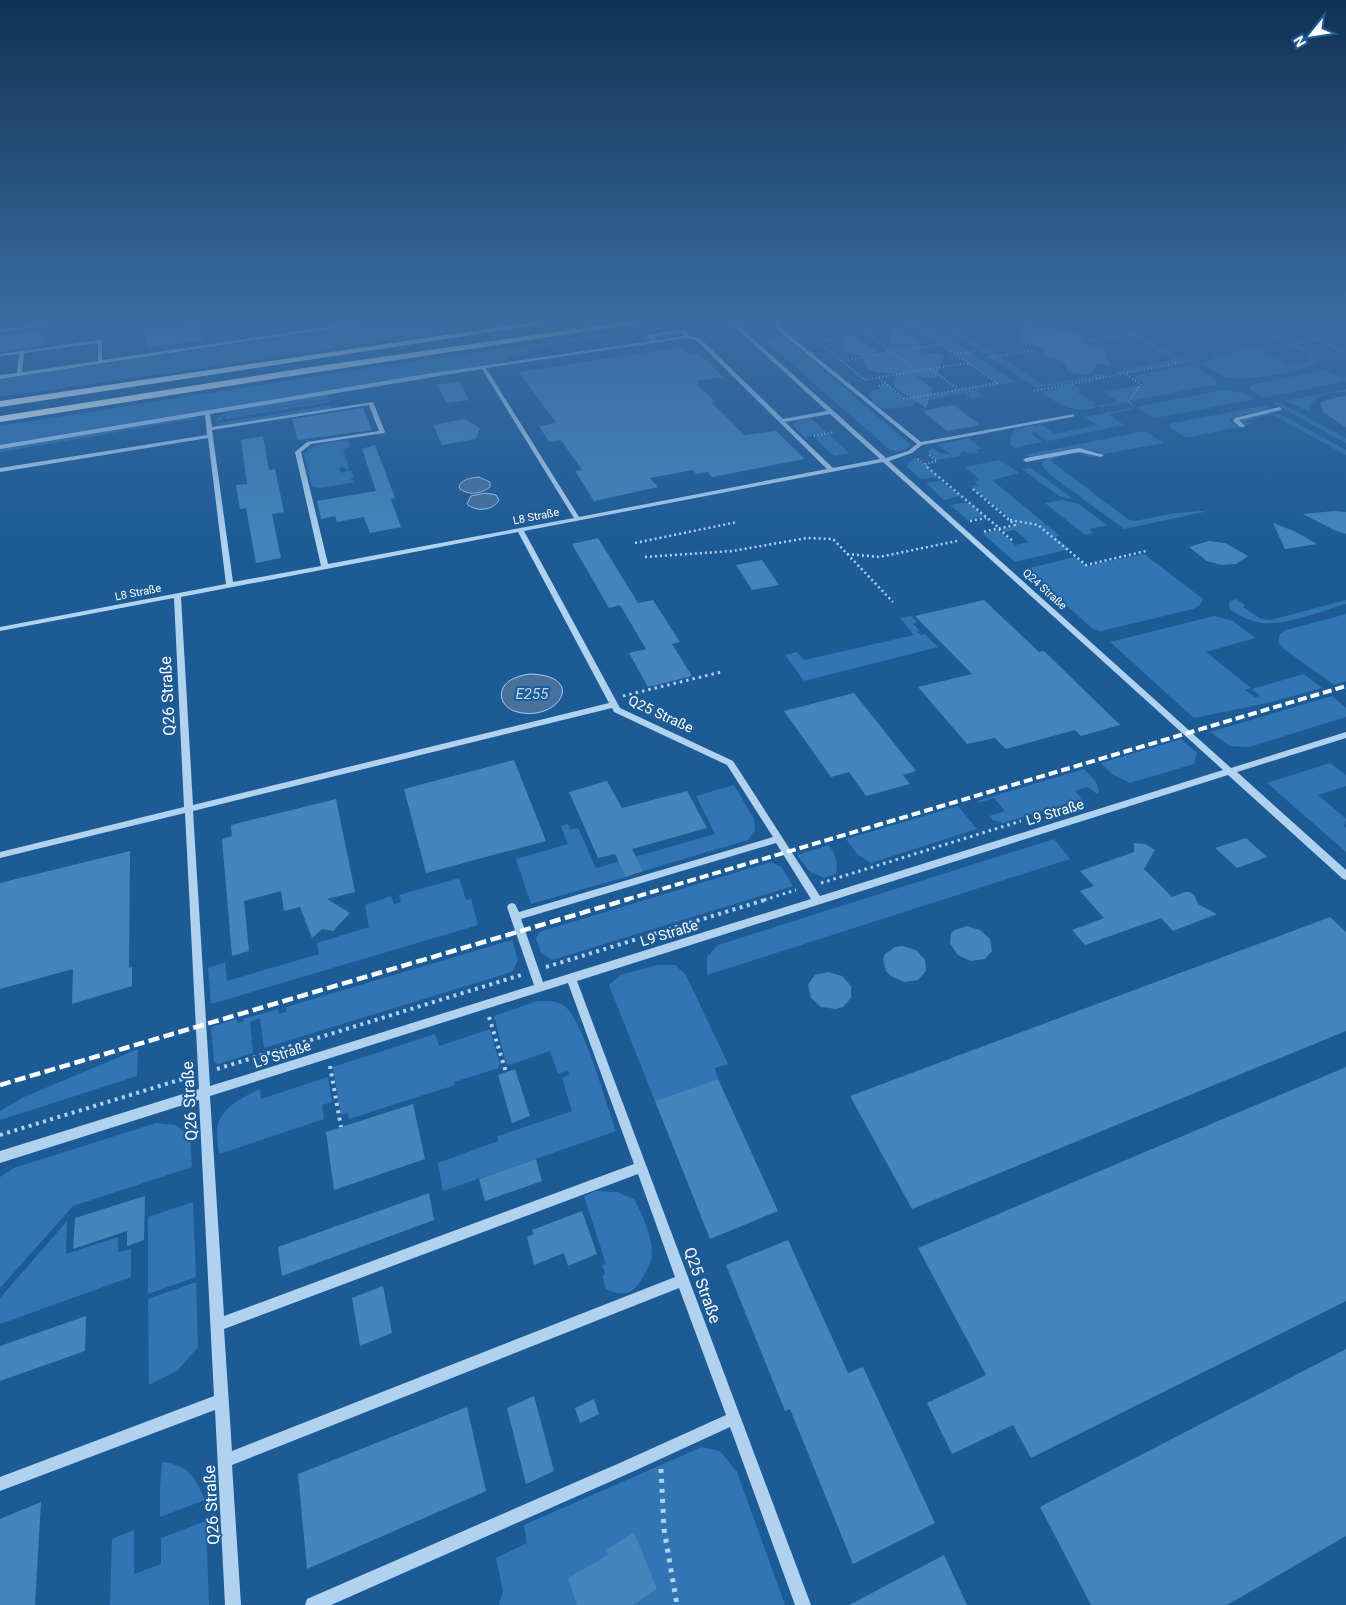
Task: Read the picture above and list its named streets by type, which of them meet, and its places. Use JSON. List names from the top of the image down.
{
  "streets": {
    "lane": [
      "L8 Straße",
      "Q24 Straße",
      "Q26 Straße",
      "Q25 Straße",
      "L9 Straße"
    ]
  },
  "crossings": [
    ["L8 Straße", "Q24 Straße"],
    ["L8 Straße", "Q26 Straße"],
    ["L8 Straße", "Q25 Straße"],
    ["Q24 Straße", "L9 Straße"],
    ["Q26 Straße", "L9 Straße"],
    ["Q25 Straße", "L9 Straße"]
  ],
  "water": ["E255"],
  "north": "bottom left"
}
